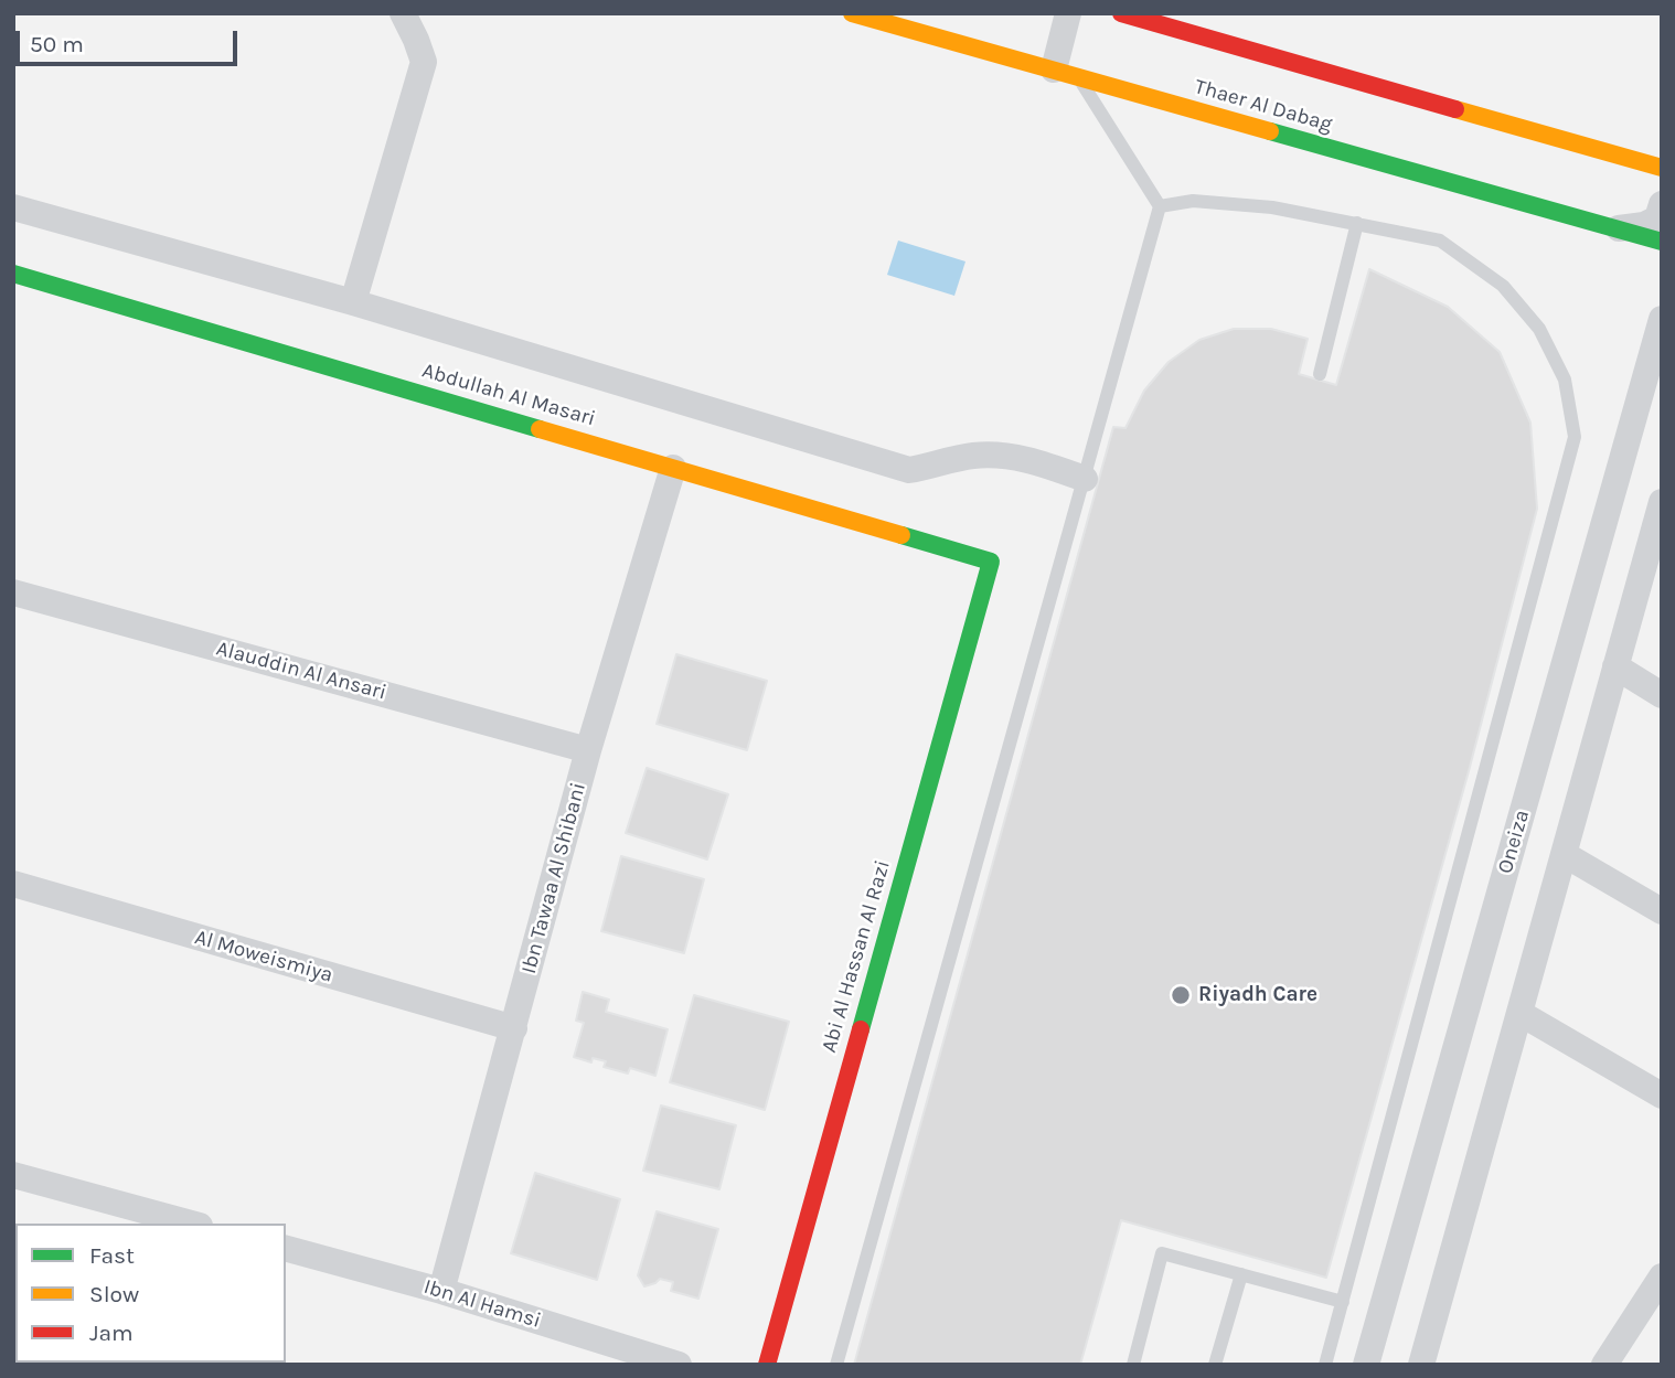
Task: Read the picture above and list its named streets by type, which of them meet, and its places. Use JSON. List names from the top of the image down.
{
  "streets": {
    "street": [
      "Thaer Al Dabag",
      "Abdullah Al Masari",
      "Alauddin Al Ansari",
      "Oneiza",
      "Ibn Tawaa Al Shibani",
      "Al Moweismiya",
      "Abi Al Hassan Al Razi",
      "Ibn Al Hamsi"
    ]
  },
  "crossings": [
    ["Abdullah Al Masari", "Ibn Tawaa Al Shibani"],
    ["Abdullah Al Masari", "Abi Al Hassan Al Razi"],
    ["Alauddin Al Ansari", "Ibn Tawaa Al Shibani"],
    ["Ibn Tawaa Al Shibani", "Al Moweismiya"],
    ["Ibn Tawaa Al Shibani", "Ibn Al Hamsi"]
  ],
  "places": ["Riyadh Care"],
  "legend": ["Fast", "Slow", "Jam"],
  "scale_bar": "50 m"
}
